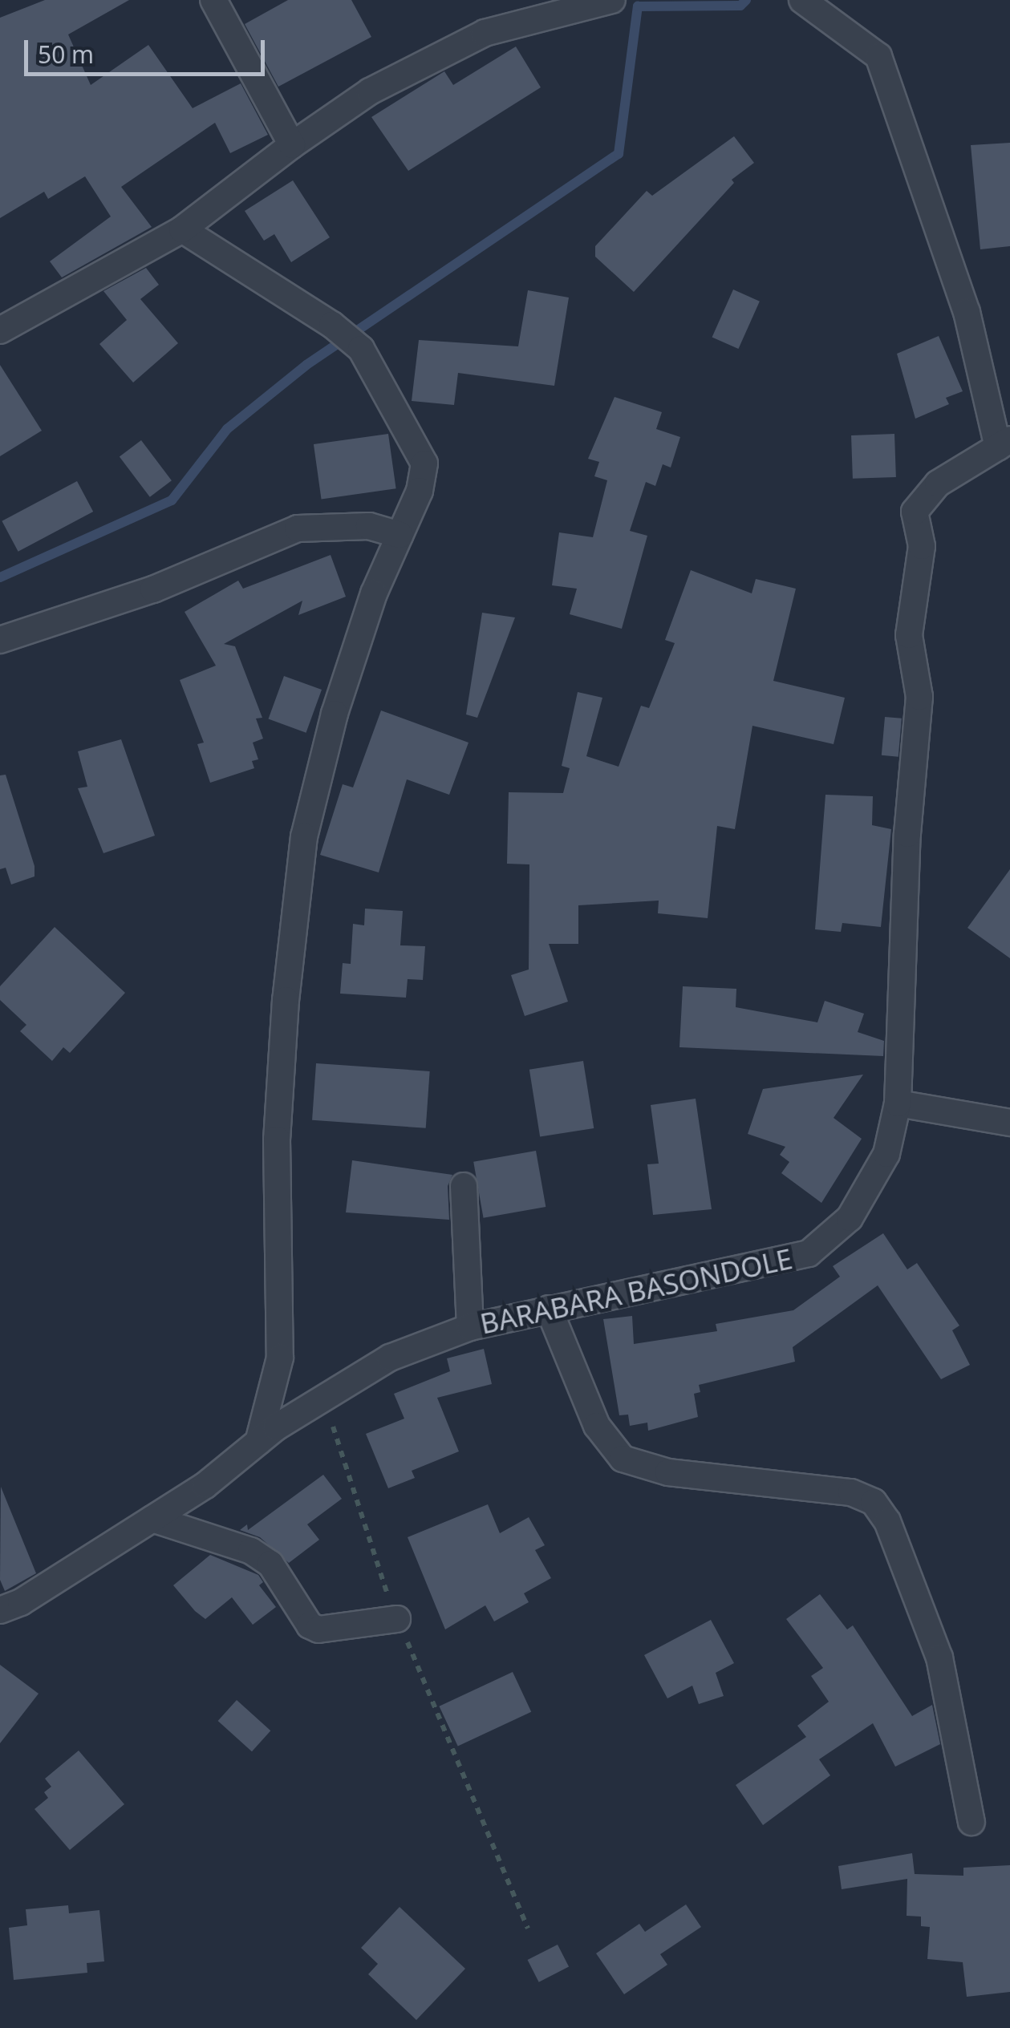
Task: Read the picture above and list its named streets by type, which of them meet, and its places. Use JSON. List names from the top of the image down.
{
  "streets": {
    "street": ["BARABARA BASONDOLE"]
  },
  "scale_bar": "50 m"
}
